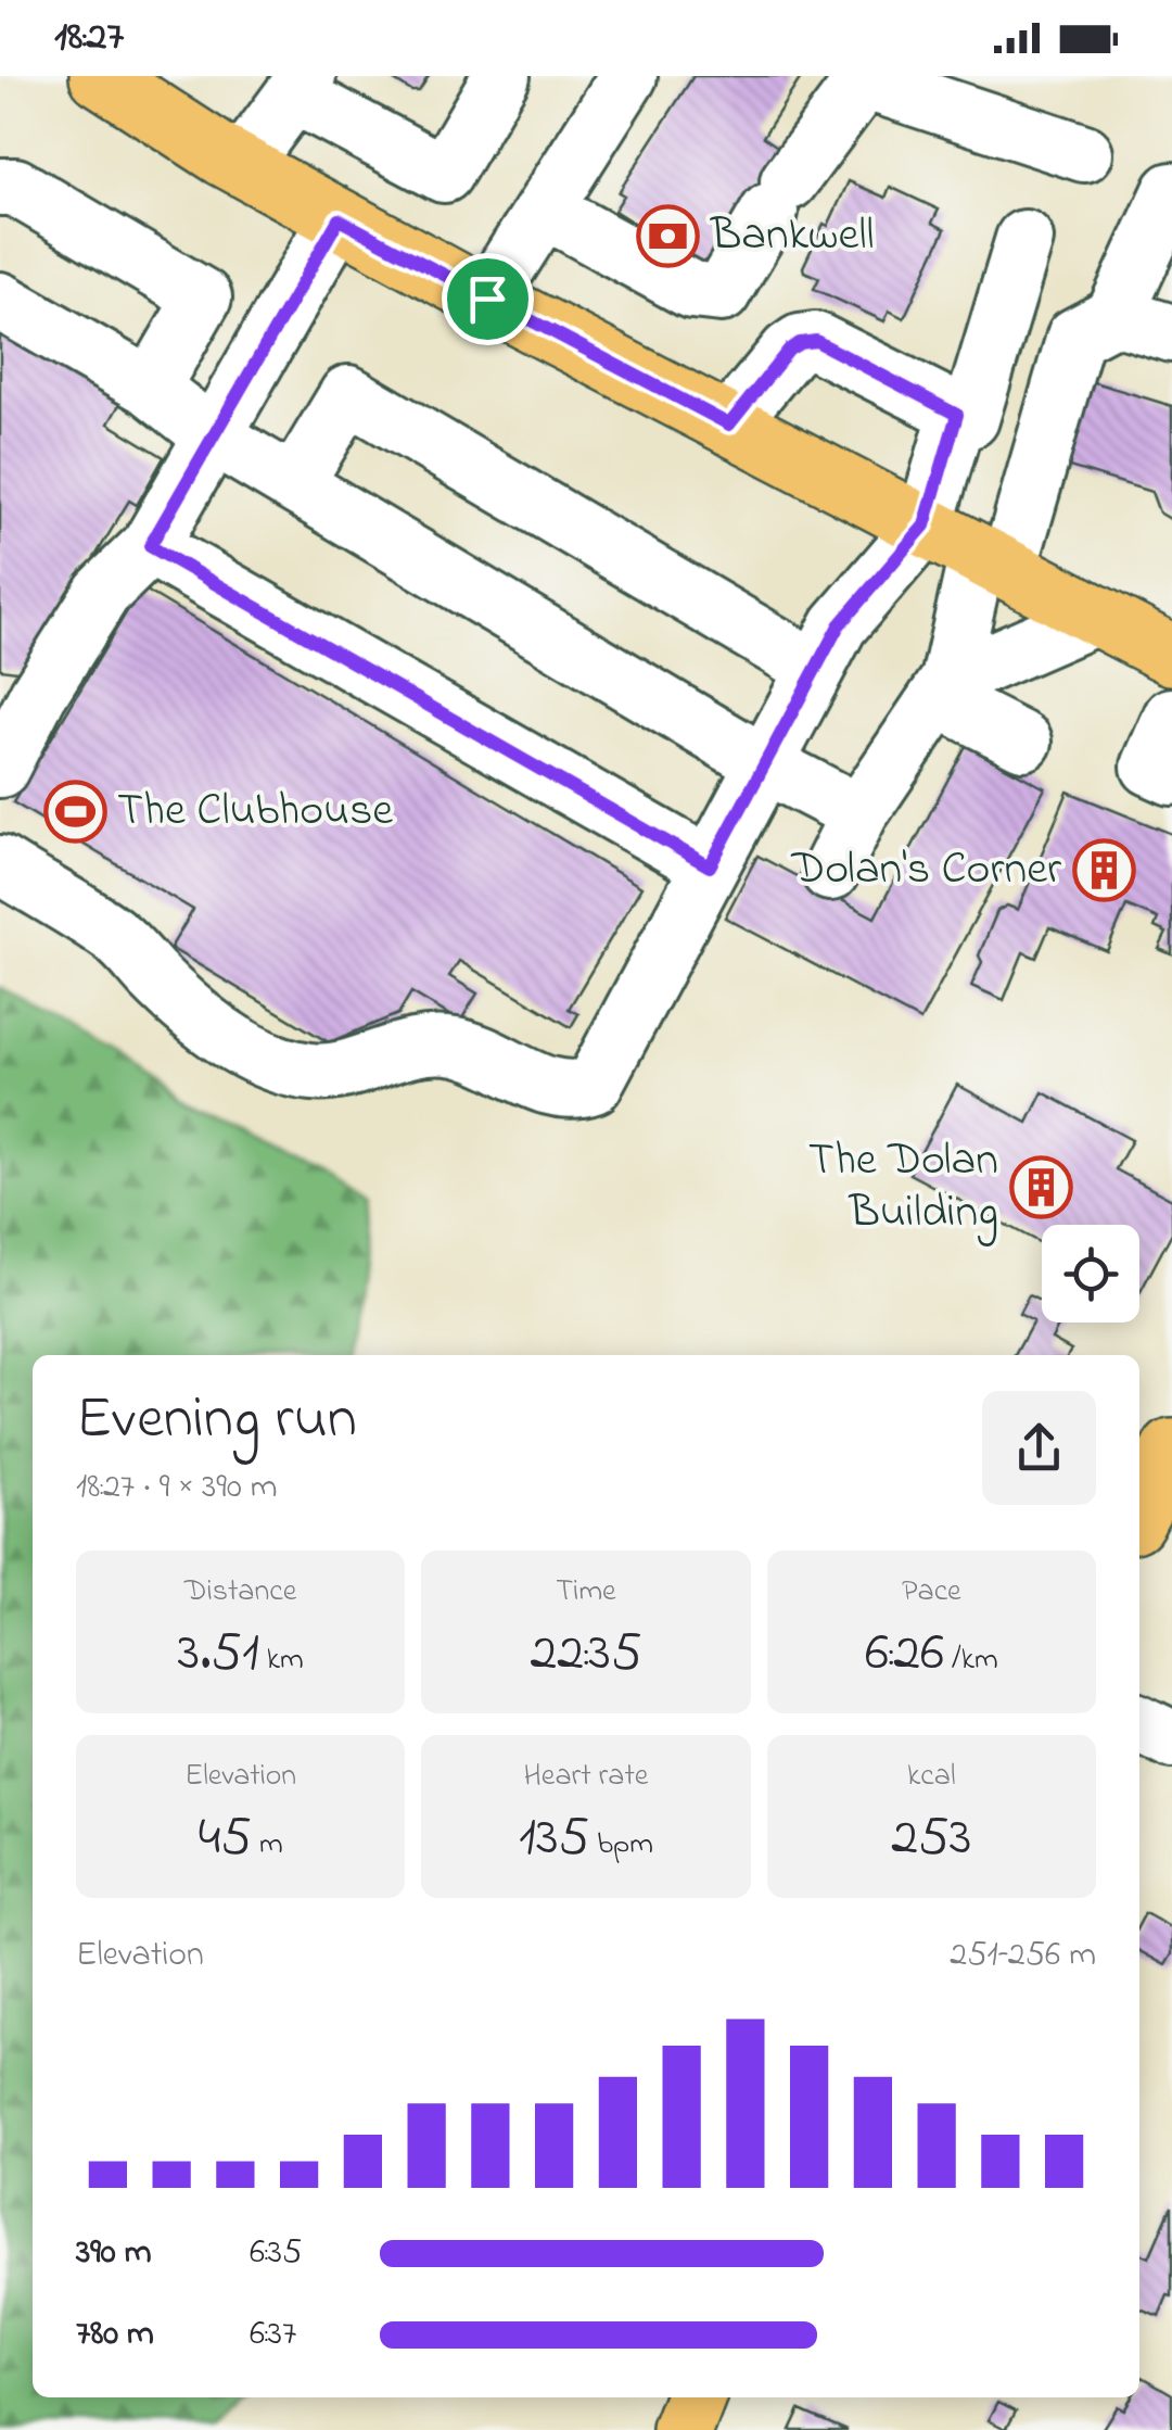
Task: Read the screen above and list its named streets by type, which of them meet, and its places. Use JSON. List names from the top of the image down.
{
  "places": {
    "bank": ["Bankwell"],
    "sports": ["The Clubhouse"],
    "building": ["Dolan's Corner", "The Dolan Building"]
  },
  "page": {
    "status": "18:27",
    "heading": ["Evening run", "18:27 · 9 × 390 m"],
    "stats": [
      ["Distance", "3.51 km"],
      ["Time", "22:35"],
      ["Pace", "6:26 /km"],
      ["Elevation", "45 m"],
      ["Heart rate", "135 bpm"],
      ["kcal", "253"]
    ],
    "chart": ["Elevation", "251–256 m"],
    "list": [
      {
        "name": "390 m",
        "note": "6:35"
      },
      {
        "name": "780 m",
        "note": "6:37"
      }
    ]
  }
}
